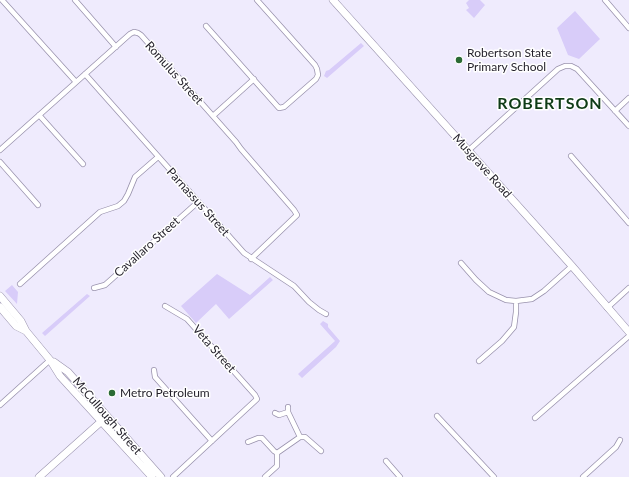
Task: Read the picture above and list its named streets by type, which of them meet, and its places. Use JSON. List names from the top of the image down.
{
  "streets": {
    "street": [
      "Romulus Street",
      "Musgrave Road",
      "Parnassus Street",
      "Cavallaro Street",
      "Veta Street",
      "McCullough Street"
    ]
  },
  "crossings": [
    ["Romulus Street", "Parnassus Street"],
    ["Parnassus Street", "Cavallaro Street"]
  ],
  "districts": ["ROBERTSON"],
  "places": ["Robertson State Primary School", "Metro Petroleum"]
}
